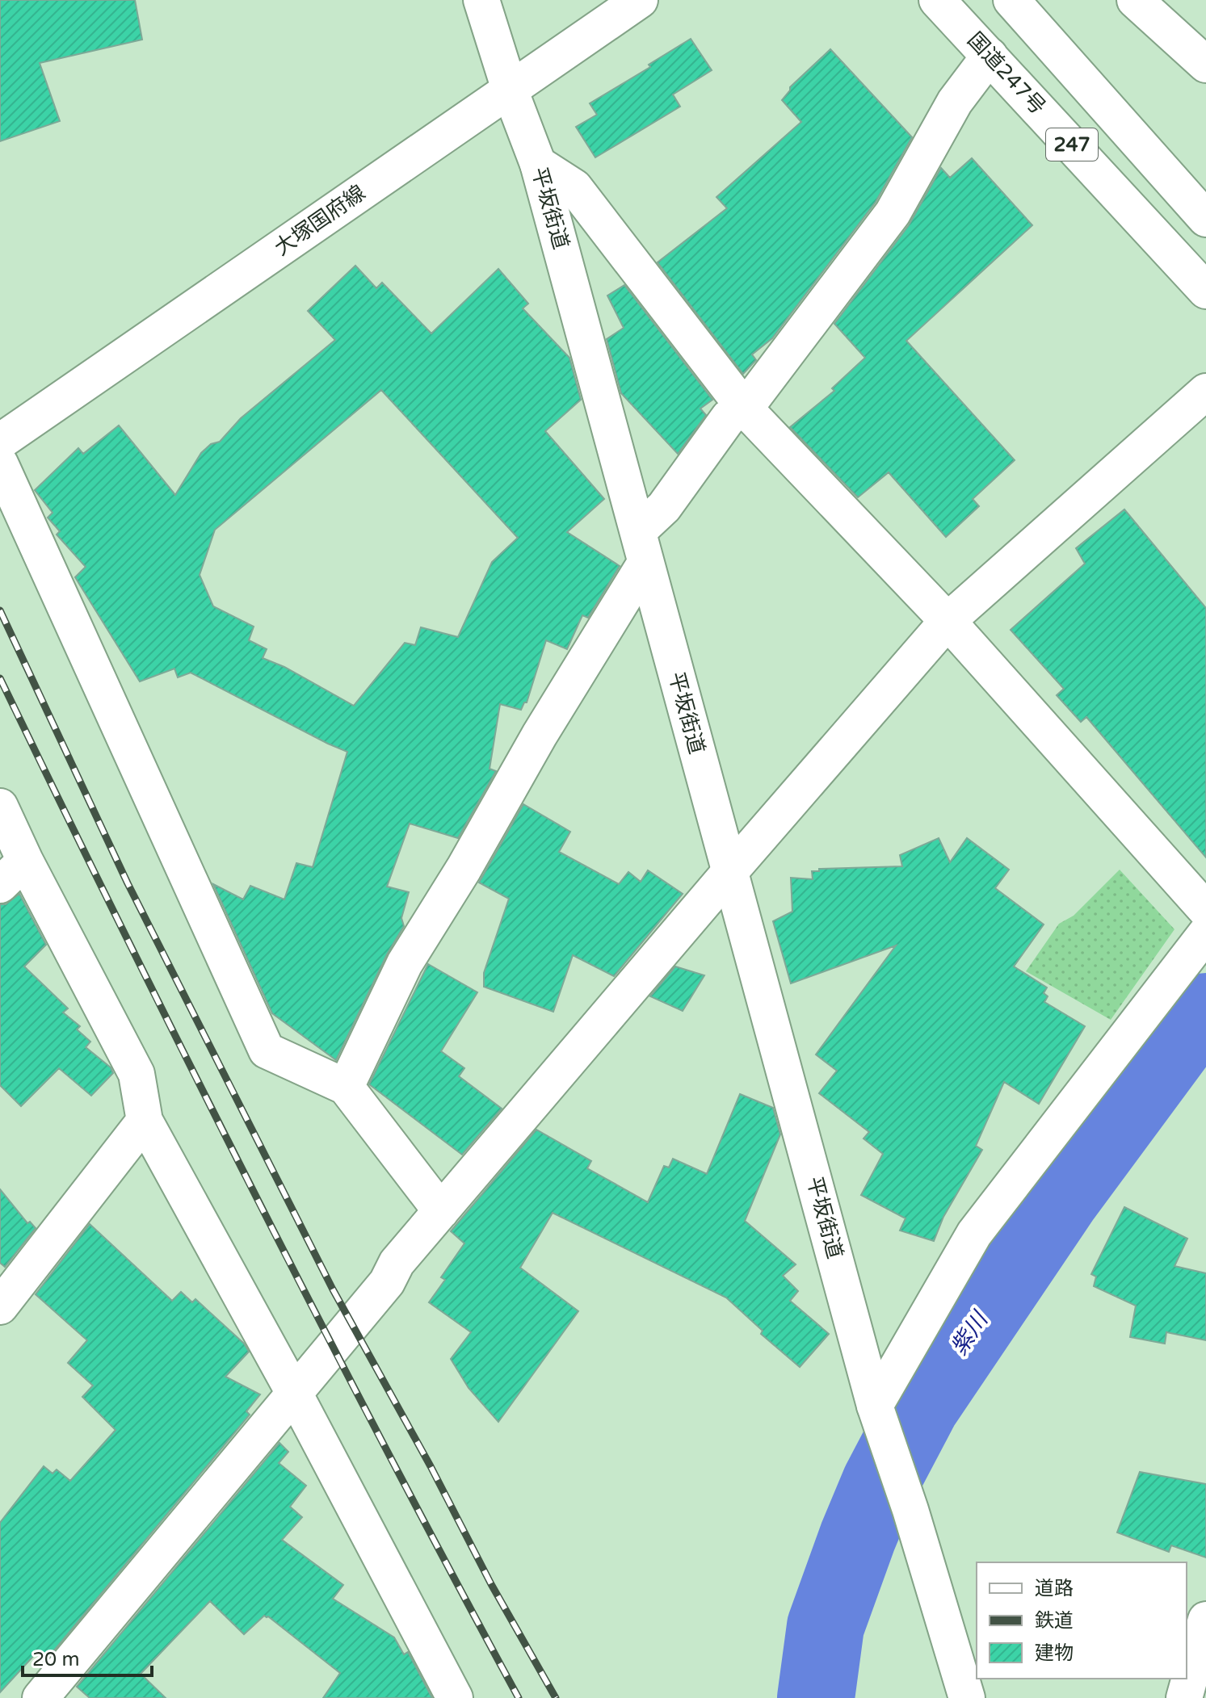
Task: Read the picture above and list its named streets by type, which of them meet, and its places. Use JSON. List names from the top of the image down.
{
  "streets": {
    "main road": [
      "国道247号",
      "247",
      "平坂街道",
      "大塚国府線"
    ]
  },
  "crossings": [
    ["平坂街道", "大塚国府線"]
  ],
  "water": ["紫川"],
  "legend": ["道路", "鉄道", "建物"],
  "scale_bar": "20 m"
}
